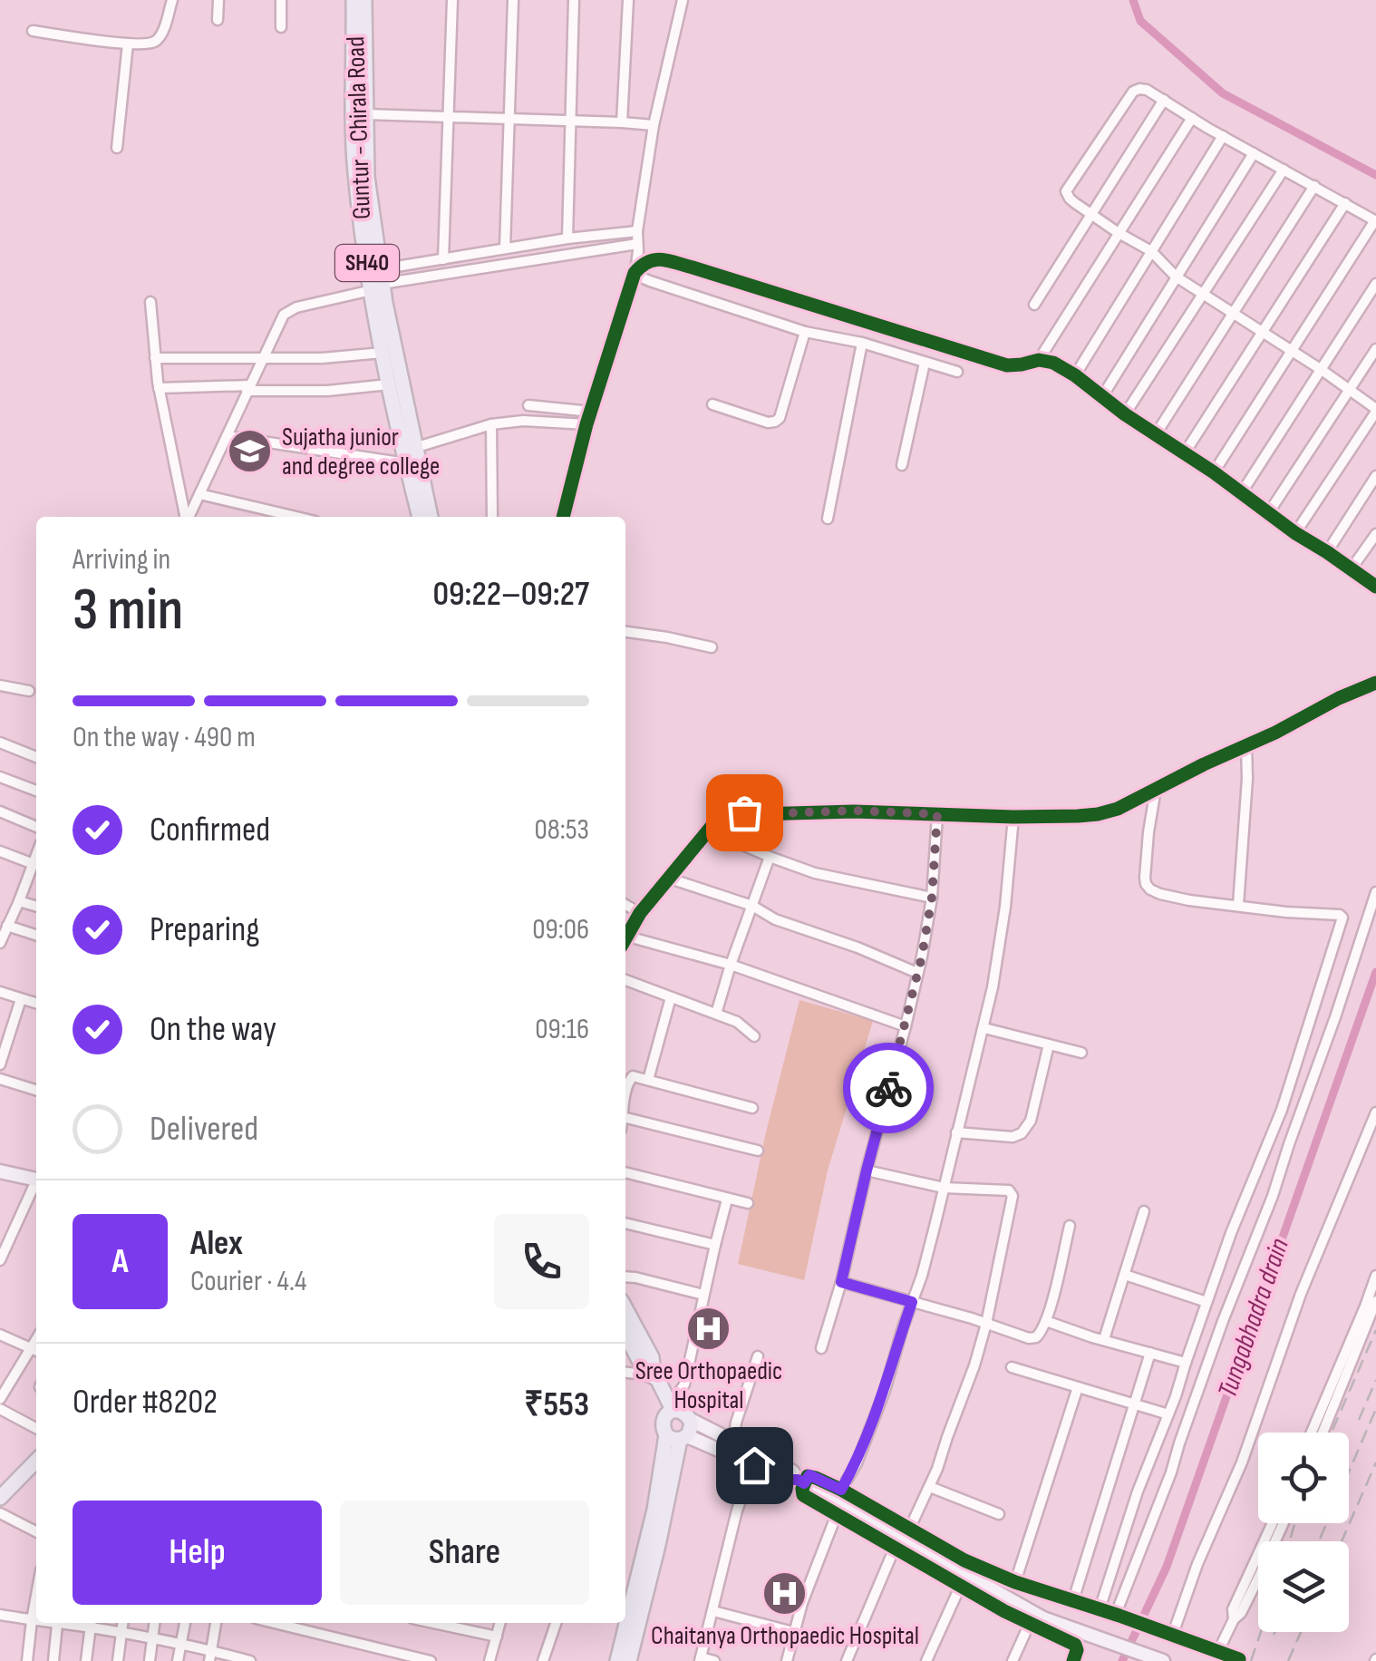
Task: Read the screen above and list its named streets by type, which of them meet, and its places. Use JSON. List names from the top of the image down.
{
  "streets": {
    "main road": ["Guntur - Chirala Road", "SH40"]
  },
  "water": ["Tungabhadra drain"],
  "places": {
    "school or university": ["Sujatha junior and degree college"],
    "hospital": ["Sree Orthopaedic Hospital", "Chaitanya Orthopaedic Hospital"]
  },
  "page": {
    "heading": ["3 min", "Arriving in", "09:22–09:27"],
    "panel": [
      "Alex",
      "Courier · 4.4",
      "Order #8202",
      "₹553"
    ],
    "bar": "On the way · 490 m",
    "list": [
      ["Confirmed", "08:53"],
      ["Preparing", "09:06"],
      ["On the way", "09:16"],
      "Delivered"
    ],
    "round": "A",
    "buttons": ["Help", "Share"]
  }
}
